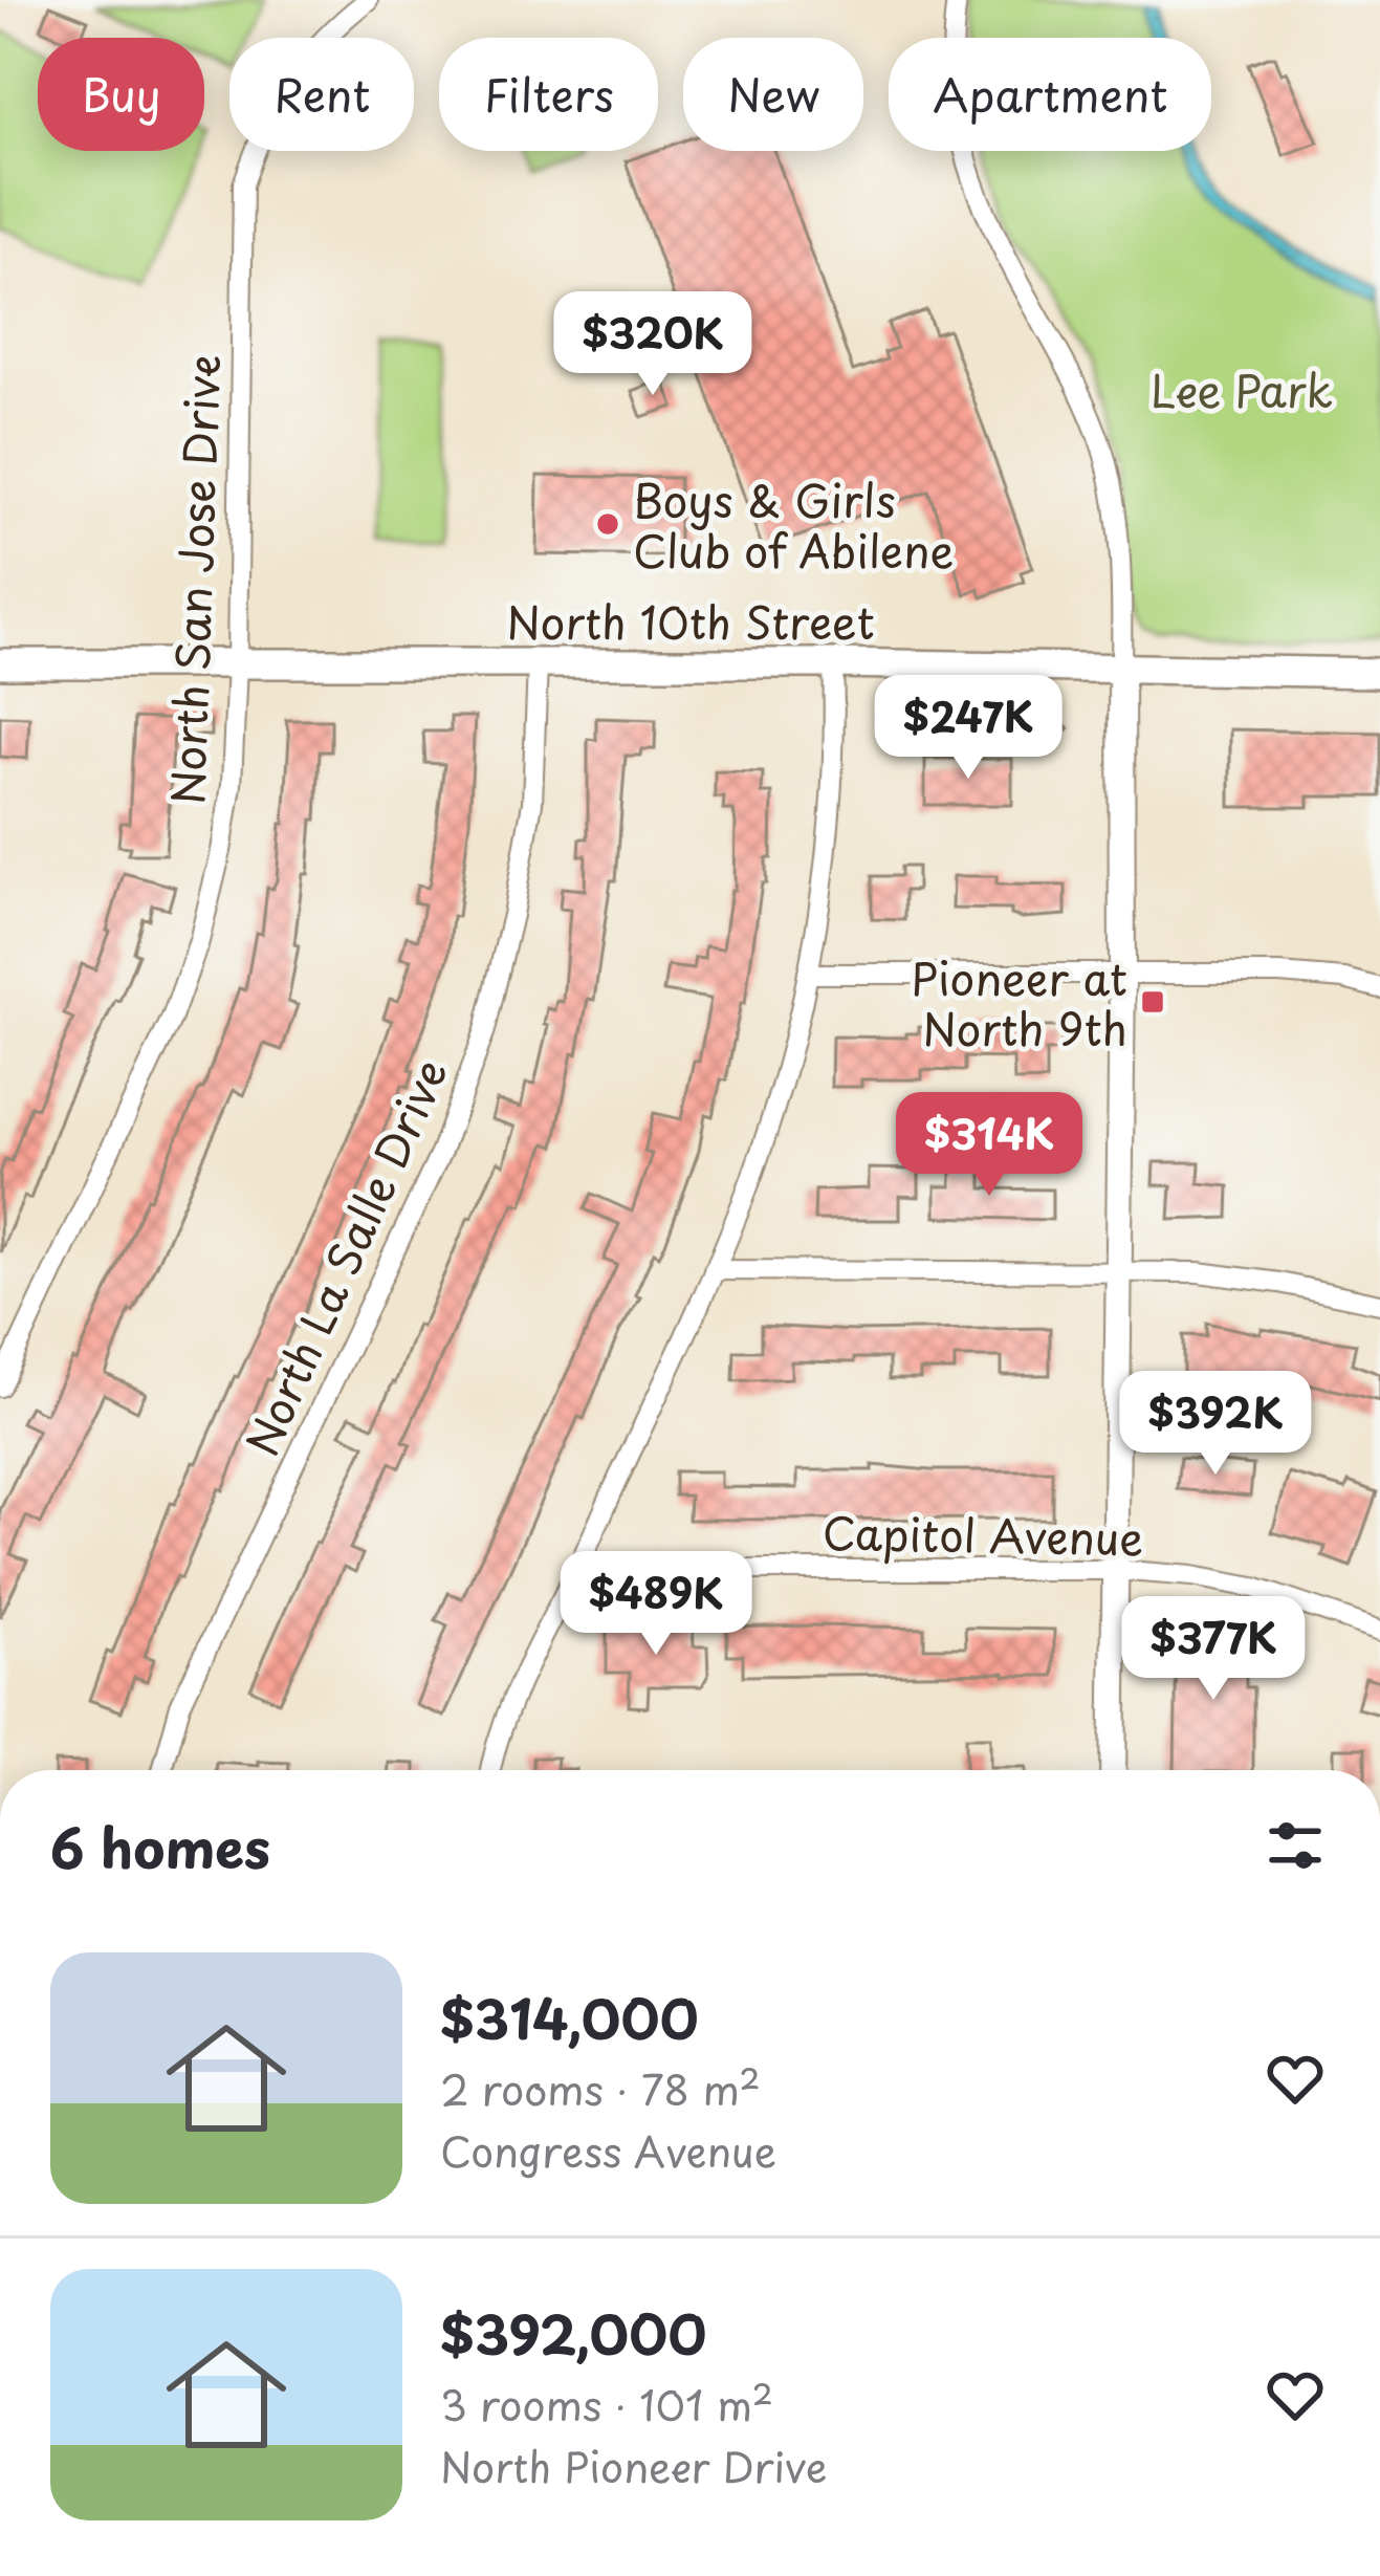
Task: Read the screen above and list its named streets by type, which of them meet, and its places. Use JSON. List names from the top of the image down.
{
  "streets": {
    "main road": ["North 10th Street"],
    "street": ["North San Jose Drive", "North La Salle Drive", "Capitol Avenue"]
  },
  "crossings": [
    ["North San Jose Drive", "North 10th Street"],
    ["North 10th Street", "North La Salle Drive"]
  ],
  "parks": ["Lee Park"],
  "places": {
    "other": ["Boys & Girls Club of Abilene"],
    "transit": ["Pioneer at North 9th"]
  },
  "page": {
    "chip": [
      "Buy",
      "Rent",
      "Filters",
      "New",
      "Apartment"
    ],
    "price": [
      "$320K",
      "$247K",
      "$314K",
      "$392K",
      "$489K",
      "$377K"
    ],
    "heading": "6 homes",
    "list": [
      {
        "name": "$314,000",
        "note": "2 rooms · 78 m² · Congress Avenue"
      },
      {
        "name": "$392,000",
        "note": "3 rooms · 101 m² · North Pioneer Drive"
      }
    ]
  }
}
